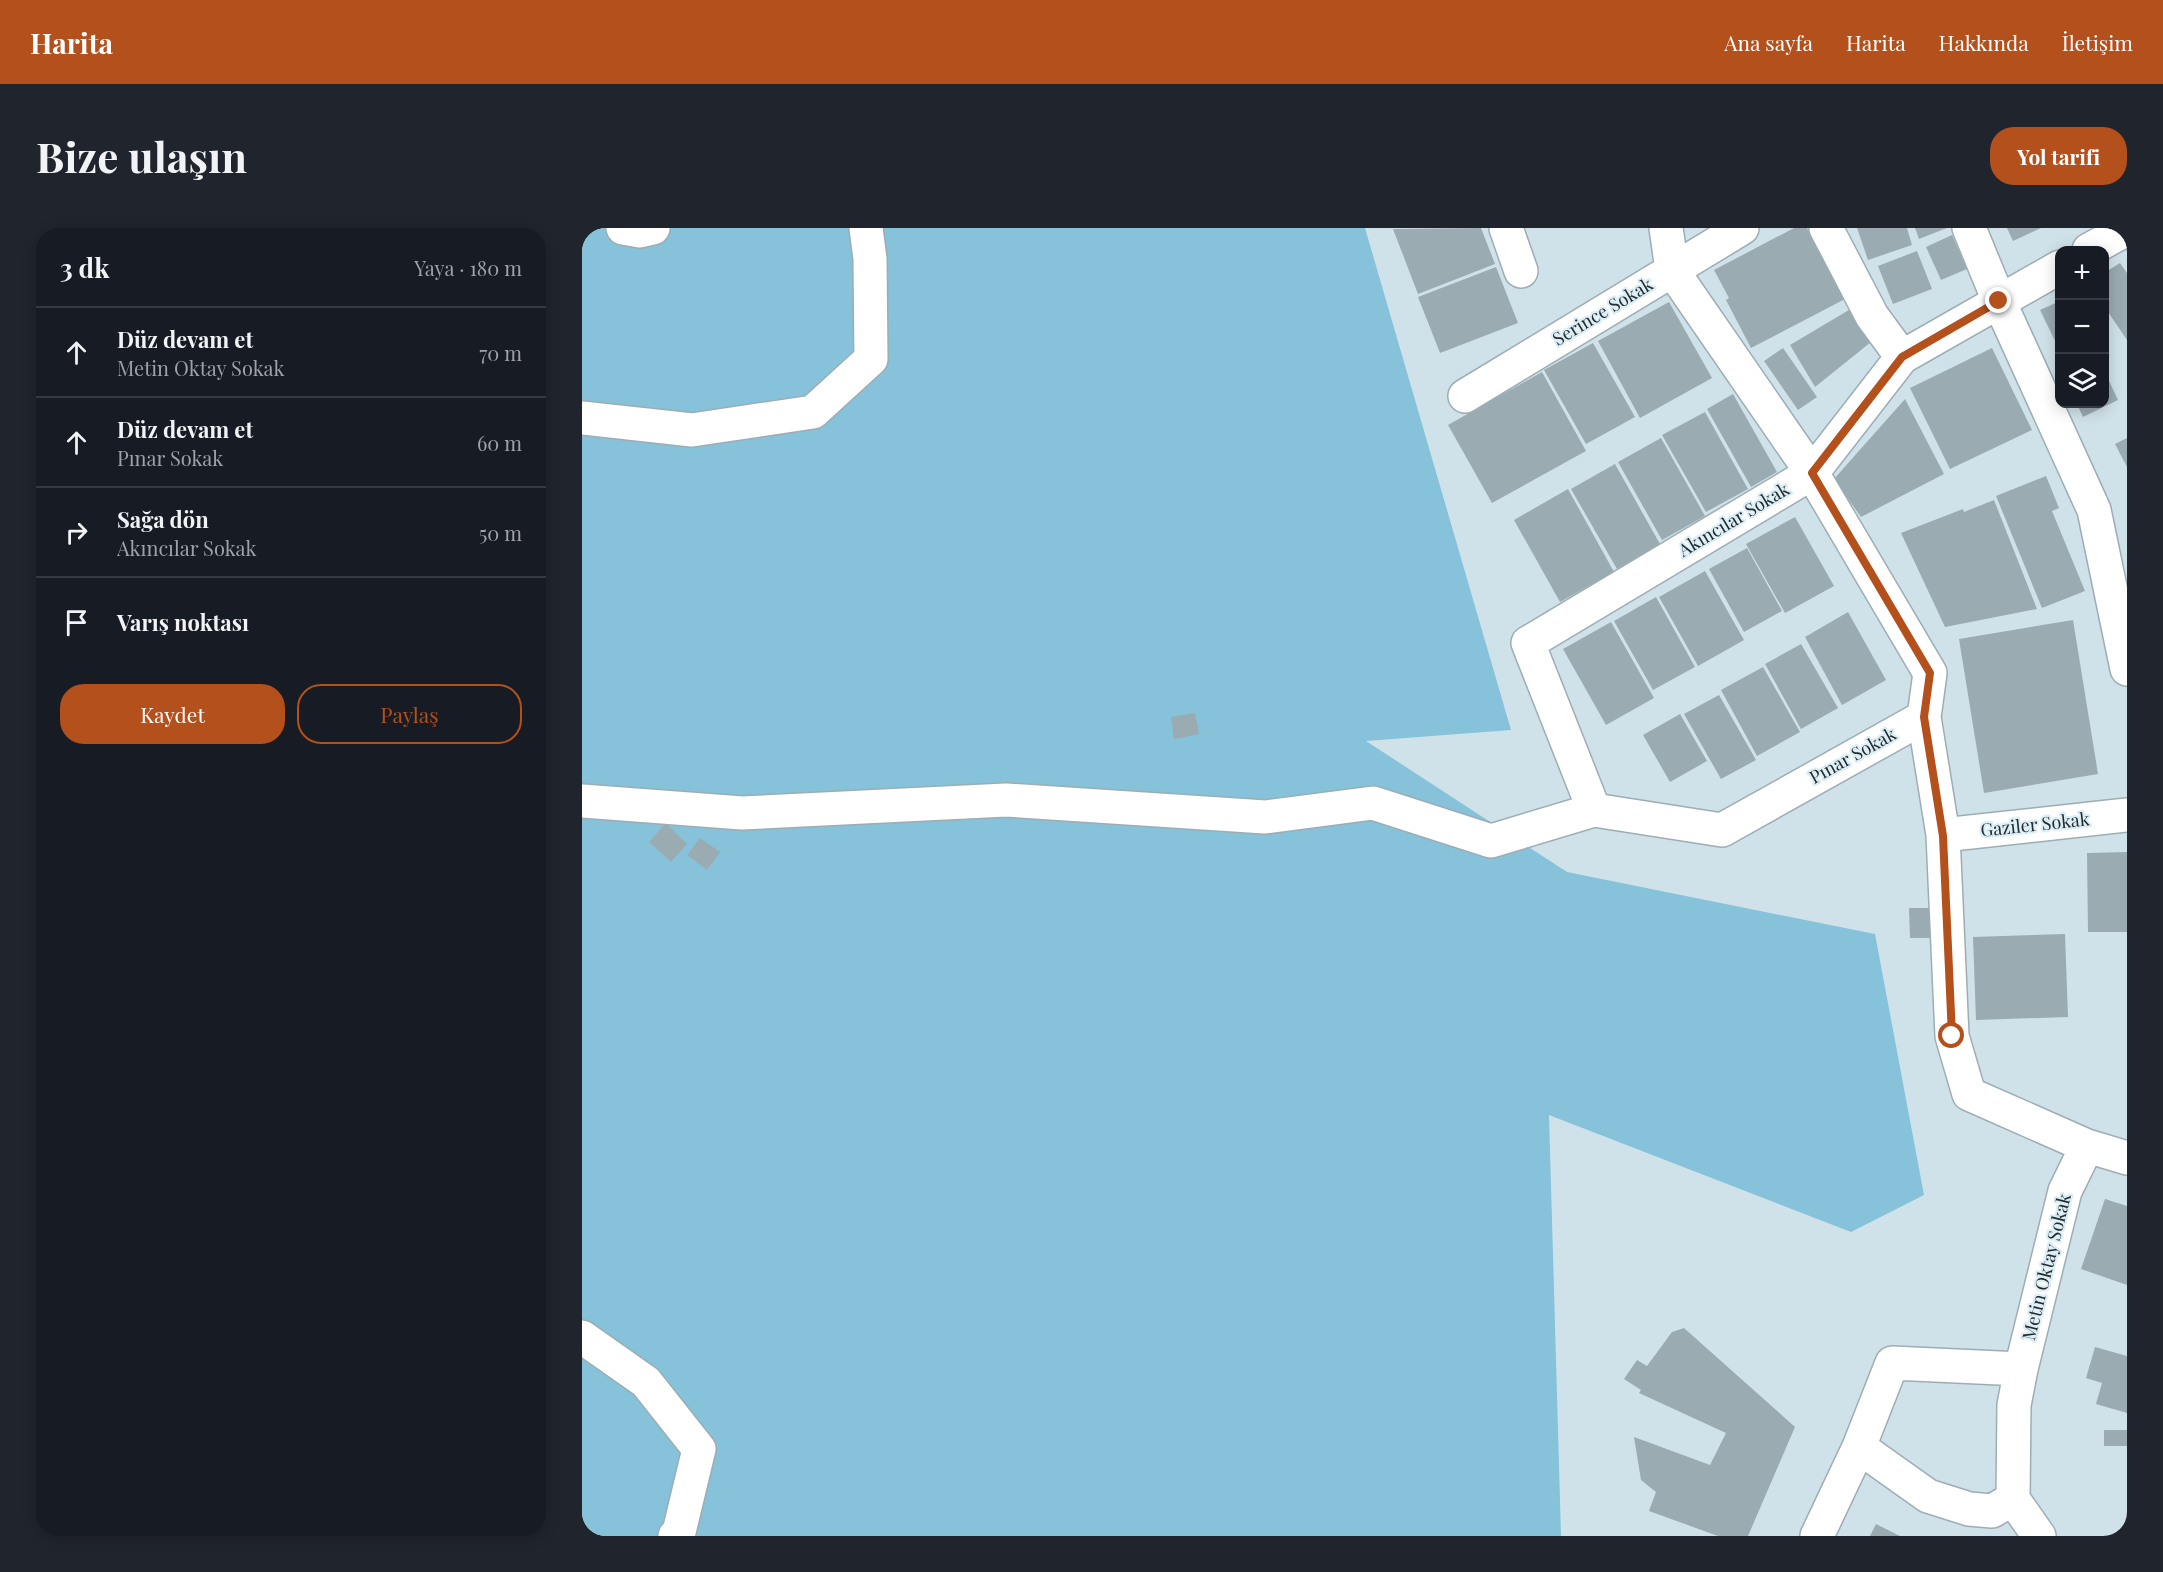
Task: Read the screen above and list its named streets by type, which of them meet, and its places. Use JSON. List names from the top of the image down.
{
  "streets": {
    "street": [
      "Serince Sokak",
      "Akıncılar Sokak",
      "Pınar Sokak",
      "Gaziler Sokak",
      "Metin Oktay Sokak"
    ]
  },
  "crossings": [
    ["Akıncılar Sokak", "Pınar Sokak"]
  ],
  "page": {
    "header": "Harita",
    "nav": [
      "Ana sayfa",
      "Harita",
      "Hakkında",
      "İletişim"
    ],
    "buttons": [
      "Yol tarifi",
      ["Kaydet", "Paylaş"]
    ],
    "title": "Bize ulaşın",
    "heading": ["3 dk", "Yaya · 180 m"],
    "map_buttons": ["+", "−"],
    "list": [
      ["Düz devam et", "Metin Oktay Sokak", "70 m"],
      ["Düz devam et", "Pınar Sokak", "60 m"],
      ["Sağa dön", "Akıncılar Sokak", "50 m"],
      "Varış noktası"
    ]
  }
}
